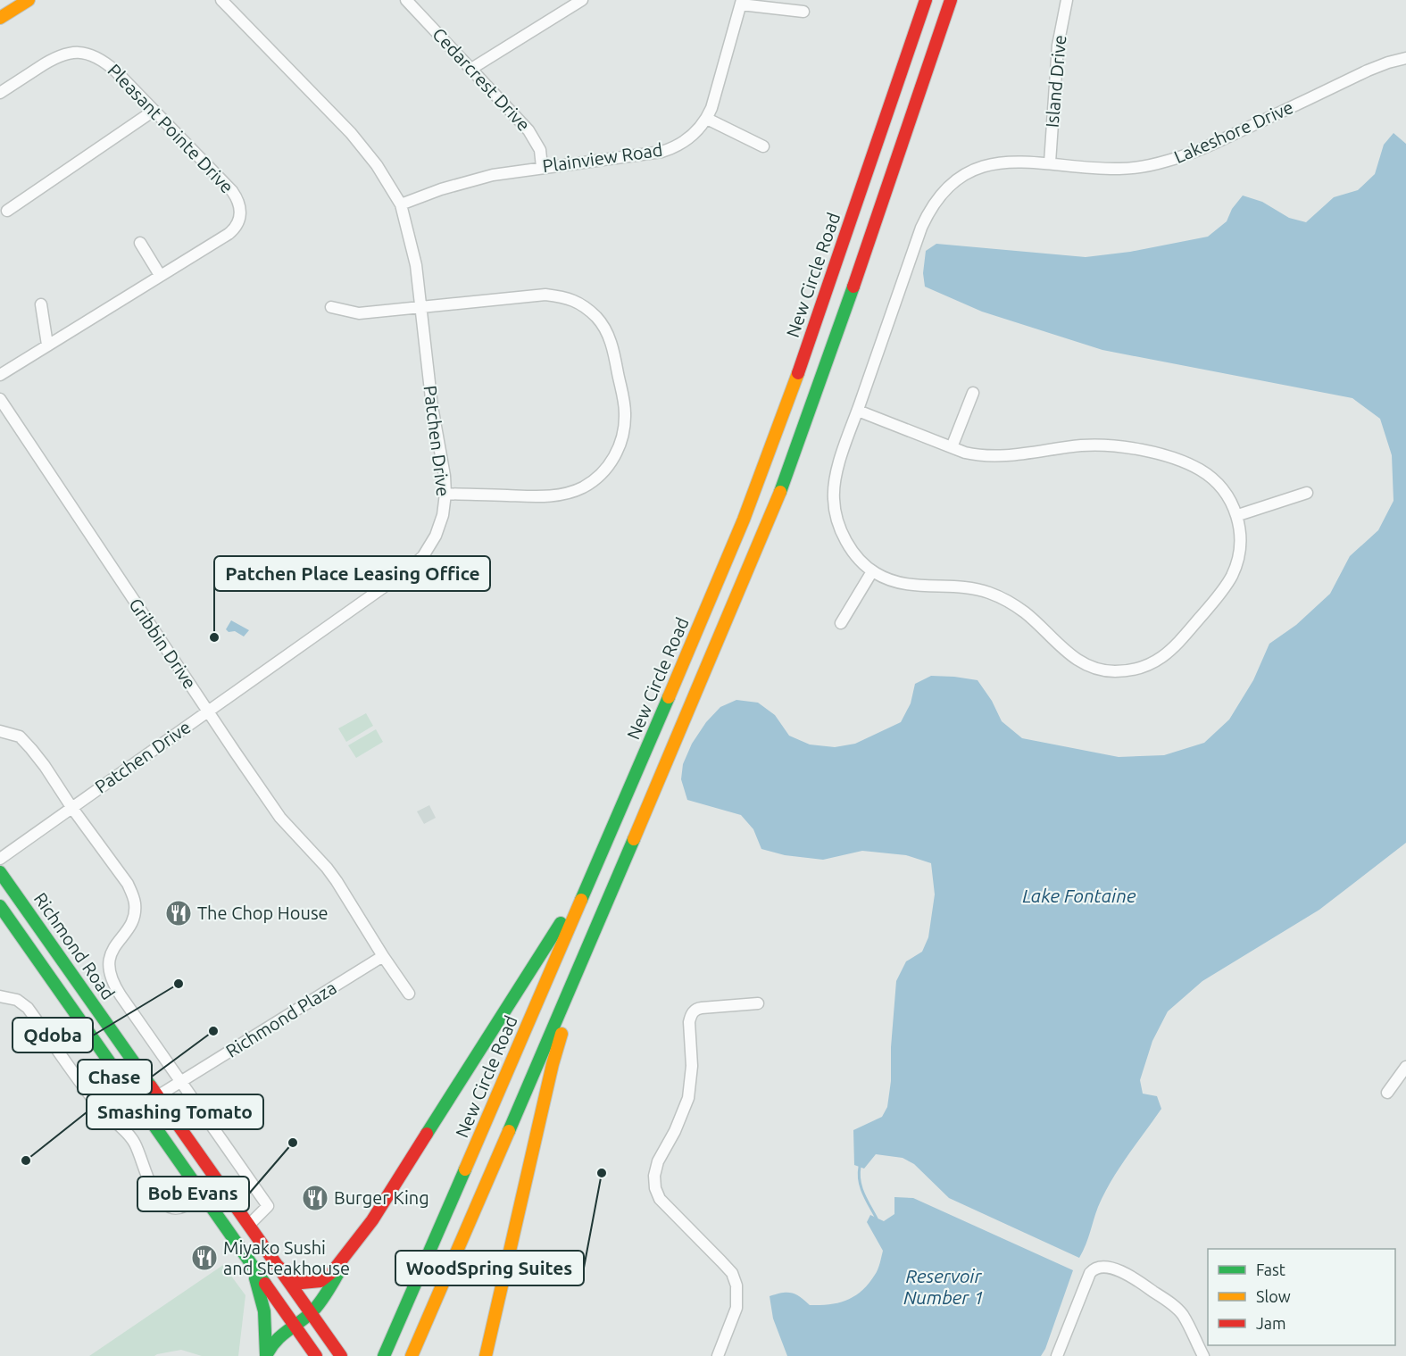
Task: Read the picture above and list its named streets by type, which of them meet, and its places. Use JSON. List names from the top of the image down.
{
  "streets": {
    "main road": ["New Circle Road", "Richmond Road"],
    "street": [
      "Cedarcrest Drive",
      "Island Drive",
      "Pleasant Pointe Drive",
      "Lakeshore Drive",
      "Plainview Road",
      "Patchen Drive",
      "Gribbin Drive",
      "Richmond Plaza"
    ]
  },
  "crossings": [
    ["Cedarcrest Drive", "Plainview Road"],
    ["Island Drive", "Lakeshore Drive"],
    ["Plainview Road", "Patchen Drive"],
    ["Patchen Drive", "Gribbin Drive"],
    ["Gribbin Drive", "Richmond Plaza"],
    ["Richmond Road", "Richmond Plaza"]
  ],
  "water": ["Lake Fontaine", "Reservoir Number 1"],
  "places": {
    "other": [
      "Patchen Place Leasing Office",
      "Qdoba",
      "Chase",
      "Bob Evans",
      "Smashing Tomato",
      "WoodSpring Suites"
    ],
    "restaurant": ["The Chop House", "Burger King", "Miyako Sushi and Steakhouse"]
  },
  "legend": ["Fast", "Slow", "Jam"]
}
